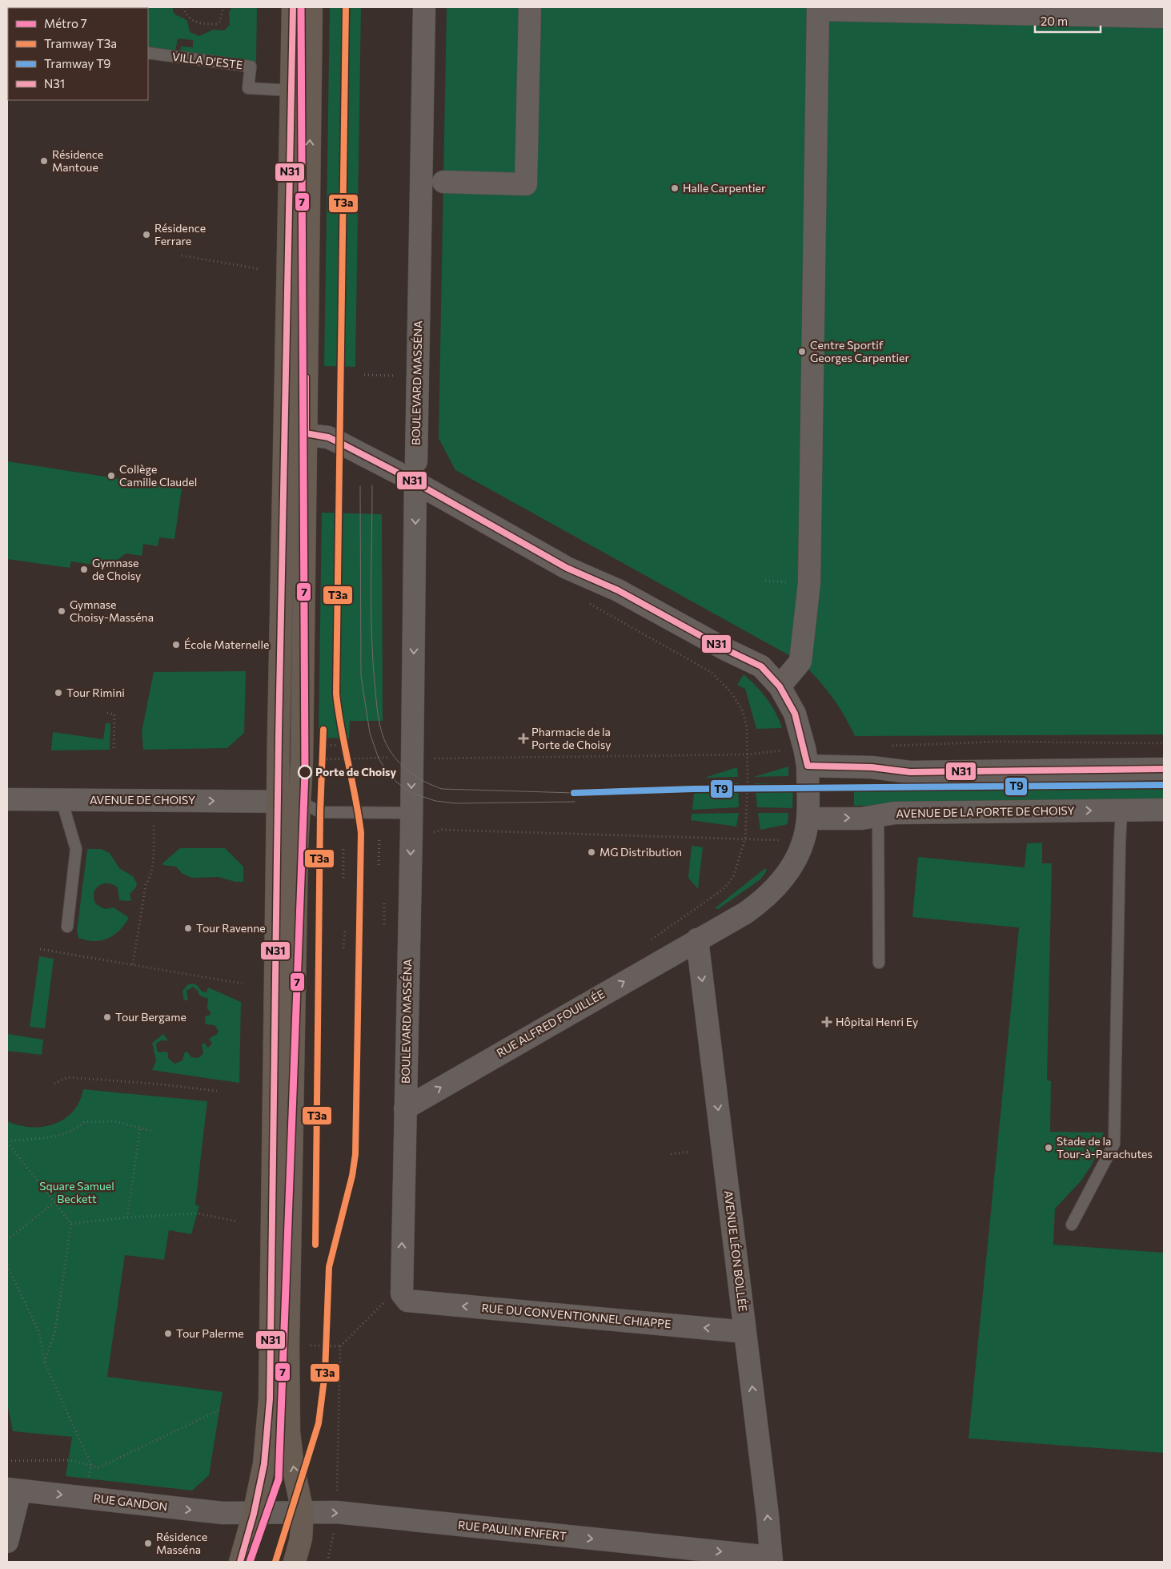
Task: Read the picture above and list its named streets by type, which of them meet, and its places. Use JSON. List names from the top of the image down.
{
  "streets": {
    "street": [
      "BOULEVARD MASSÉNA",
      "AVENUE DE CHOISY",
      "AVENUE DE LA PORTE DE CHOISY",
      "RUE ALFRED FOUILLÉE",
      "AVENUE LÉON BOLLÉE",
      "RUE DU CONVENTIONNEL CHIAPPE",
      "RUE GANDON",
      "RUE PAULIN ENFERT"
    ],
    "lane": ["VILLA D'ESTE"]
  },
  "crossings": [
    ["BOULEVARD MASSÉNA", "RUE ALFRED FOUILLÉE"],
    ["BOULEVARD MASSÉNA", "RUE DU CONVENTIONNEL CHIAPPE"],
    ["AVENUE DE LA PORTE DE CHOISY", "RUE ALFRED FOUILLÉE"],
    ["RUE ALFRED FOUILLÉE", "AVENUE LÉON BOLLÉE"],
    ["AVENUE LÉON BOLLÉE", "RUE DU CONVENTIONNEL CHIAPPE"],
    ["AVENUE LÉON BOLLÉE", "RUE PAULIN ENFERT"],
    ["RUE GANDON", "RUE PAULIN ENFERT"]
  ],
  "one_way": [
    "AVENUE DE CHOISY",
    "RUE DU CONVENTIONNEL CHIAPPE",
    "RUE GANDON",
    "RUE PAULIN ENFERT"
  ],
  "parks": ["Square Samuel Beckett"],
  "places": {
    "other": [
      "Résidence Mantoue",
      "Halle Carpentier",
      "Résidence Ferrare",
      "Centre Sportif Georges Carpentier",
      "Collège Camille Claudel",
      "Gymnase de Choisy",
      "Gymnase Choisy-Masséna",
      "École Maternelle",
      "Tour Rimini",
      "Porte de Choisy",
      "MG Distribution",
      "Tour Ravenne",
      "Tour Bergame",
      "Stade de la Tour-à-Parachutes",
      "Tour Palerme",
      "Résidence Masséna"
    ],
    "health": ["Pharmacie de la Porte de Choisy", "Hôpital Henri Ey"]
  },
  "lines": [
    "metro line 7",
    "tram line T3a",
    "transit line N31",
    "tram line T9"
  ],
  "legend": [
    "Métro 7",
    "Tramway T3a",
    "Tramway T9",
    "N31"
  ],
  "scale_bar": "20 m"
}
